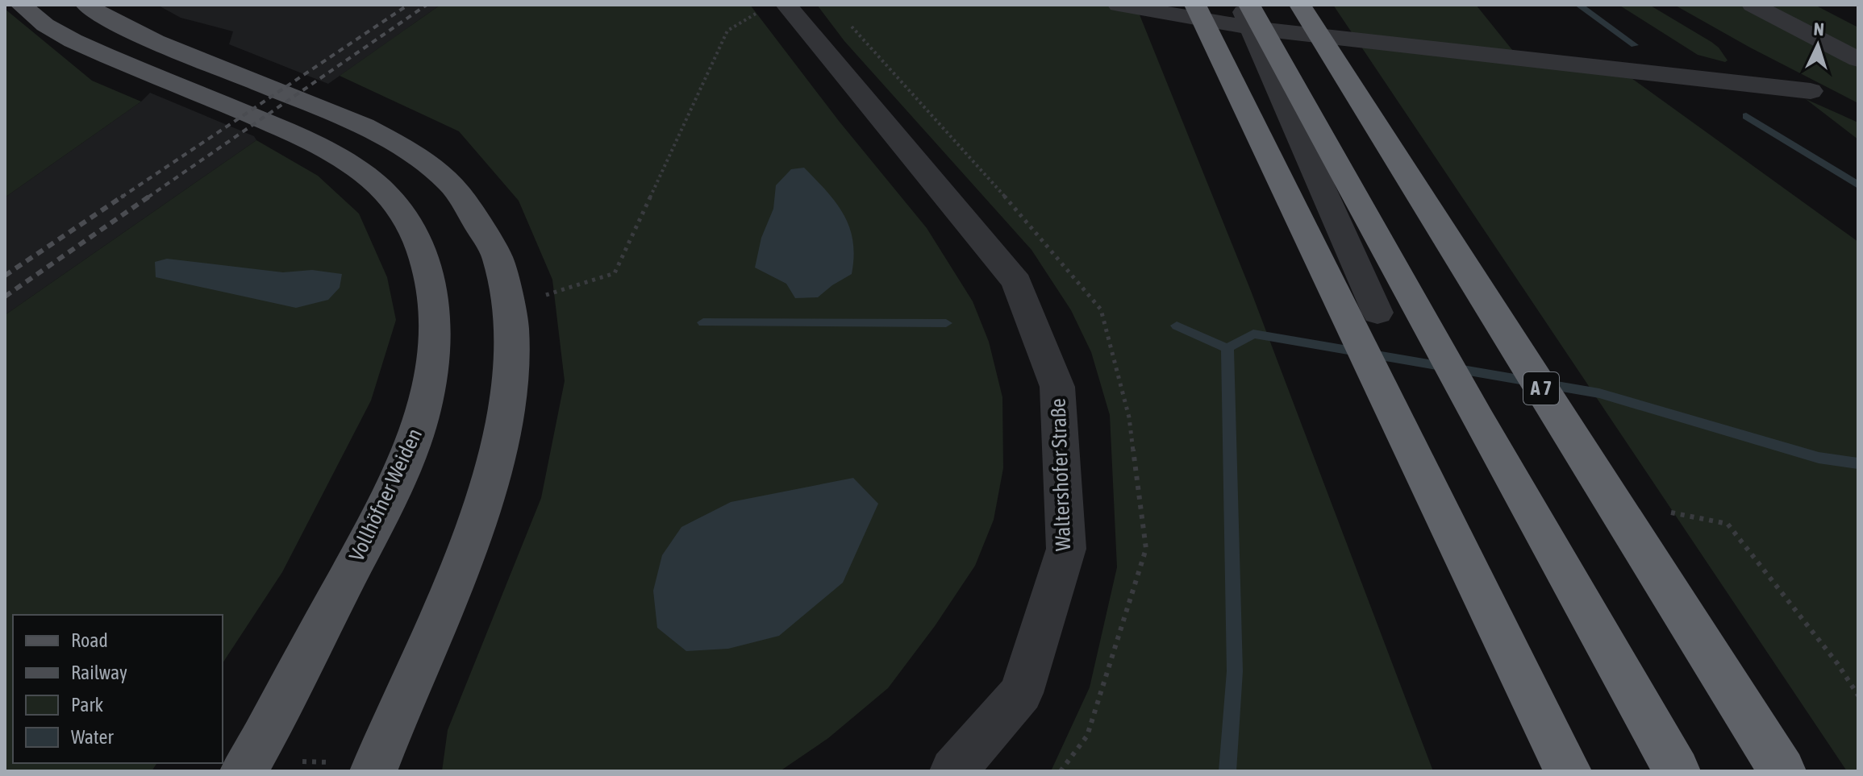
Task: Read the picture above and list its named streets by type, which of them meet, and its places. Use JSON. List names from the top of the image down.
{
  "streets": {
    "highway": ["A 7"],
    "main road": ["Vollhöfner Weiden"],
    "street": ["Waltershofer Straße"]
  },
  "legend": [
    "Road",
    "Railway",
    "Park",
    "Water"
  ],
  "north": "top"
}
